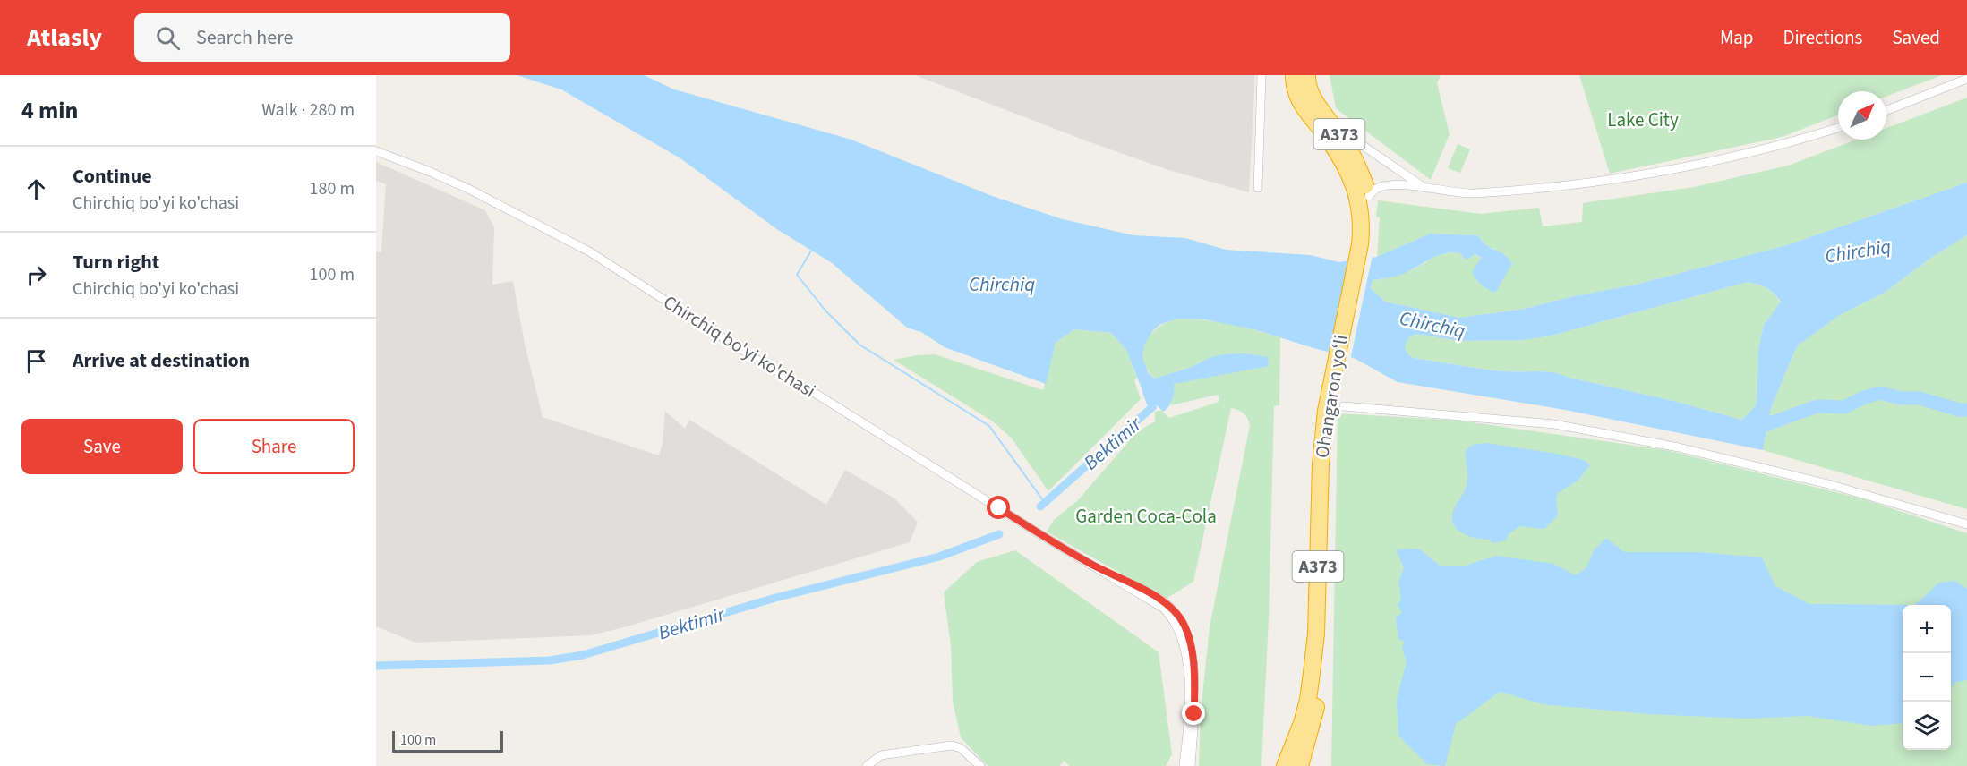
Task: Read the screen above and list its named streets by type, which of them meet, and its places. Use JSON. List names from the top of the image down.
{
  "streets": {
    "highway": ["A373", "Ohangaron yoʻli"],
    "street": ["Chirchiq bo'yi ko'chasi"]
  },
  "water": ["Chirchiq", "Bektimir"],
  "parks": ["Lake City", "Garden Coca-Cola"],
  "scale_bar": "100 m",
  "north": "top right",
  "page": {
    "header": "Atlasly",
    "search": "Search here",
    "nav": ["Map", "Directions", "Saved"],
    "heading": ["4 min", "Walk · 280 m"],
    "list": [
      ["Continue", "Chirchiq bo'yi ko'chasi", "180 m"],
      ["Turn right", "Chirchiq bo'yi ko'chasi", "100 m"],
      "Arrive at destination"
    ],
    "buttons": ["Save", "Share"],
    "map_buttons": ["+", "−"],
    "scale": "100 m"
  }
}
